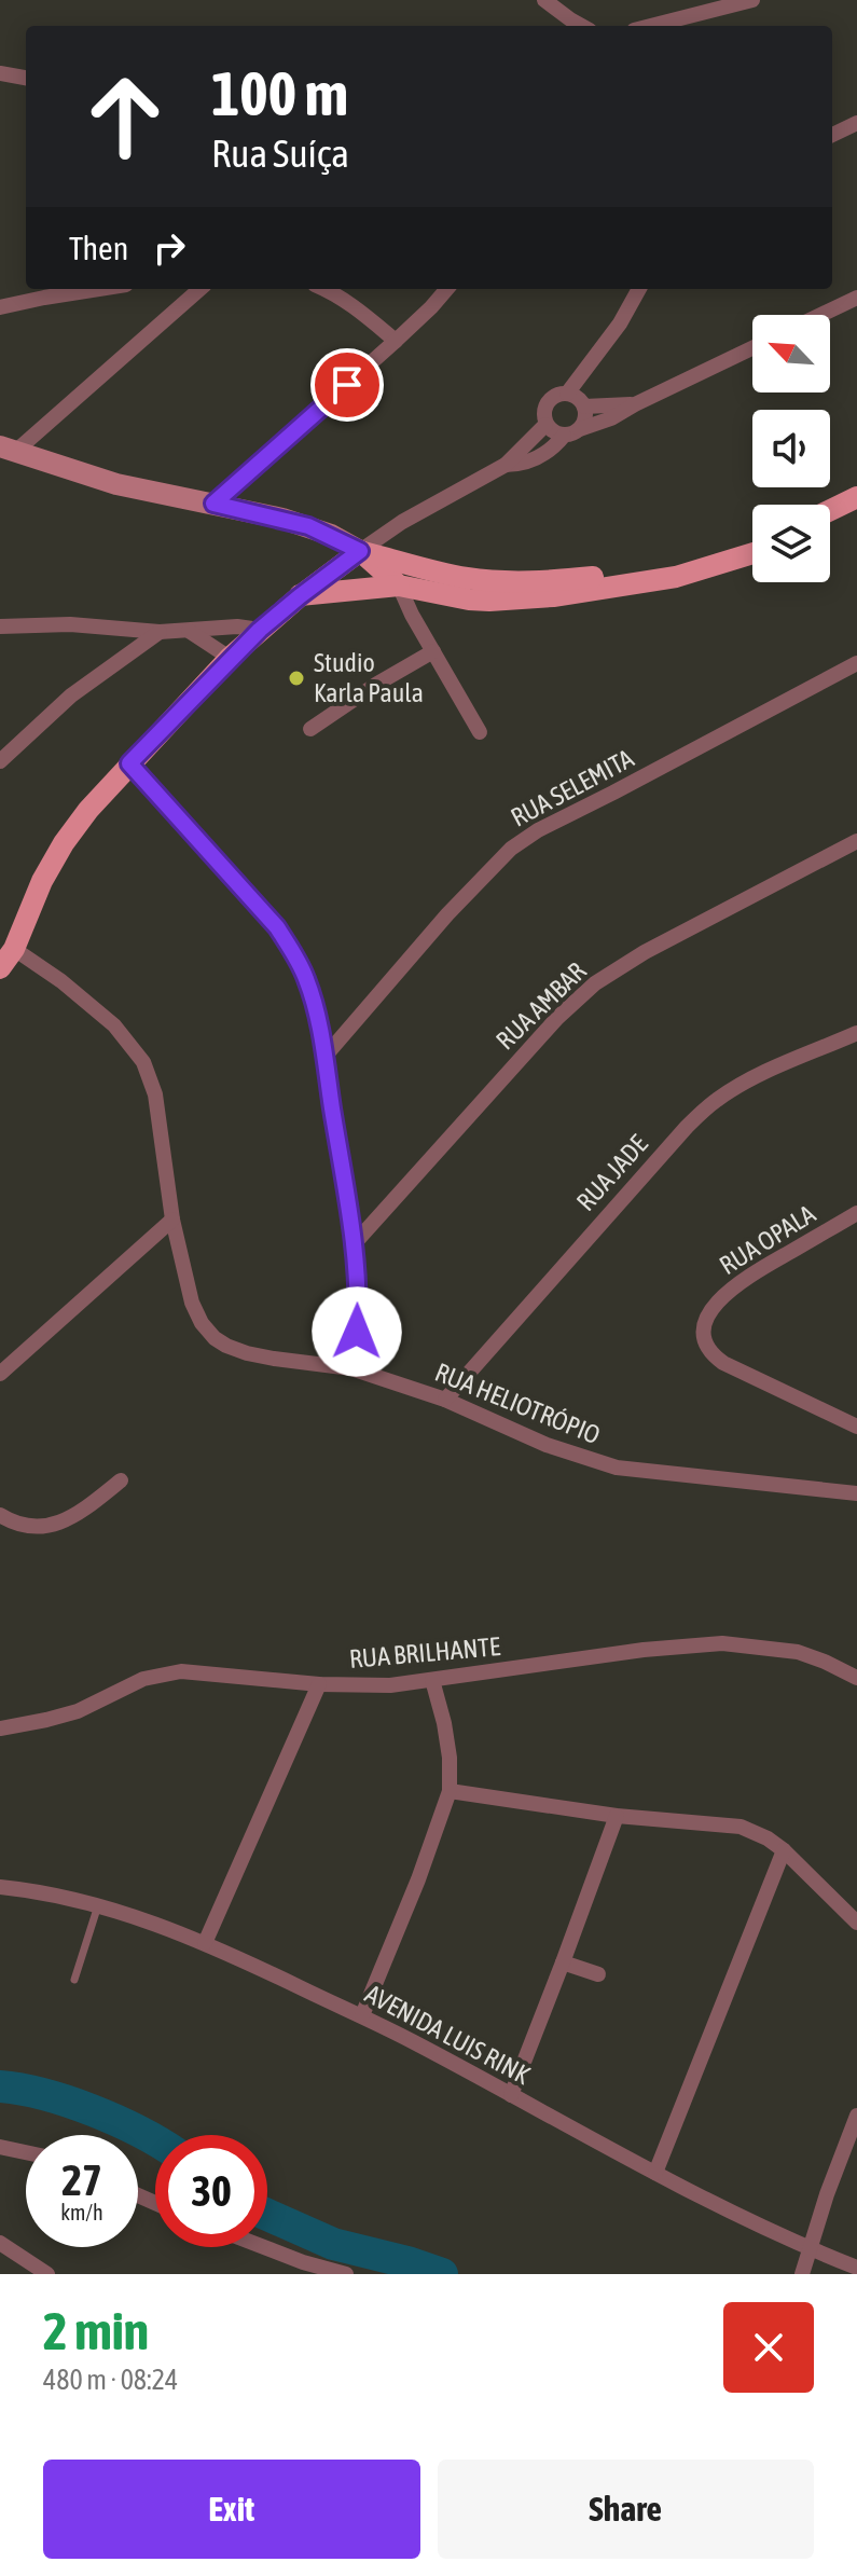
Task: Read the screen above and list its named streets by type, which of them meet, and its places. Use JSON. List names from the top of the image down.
{
  "streets": {
    "street": [
      "RUA SELEMITA",
      "RUA AMBAR",
      "RUA JADE",
      "RUA OPALA",
      "RUA HELIOTRÓPIO",
      "RUA BRILHANTE",
      "AVENIDA LUIS RINK"
    ]
  },
  "crossings": [
    ["RUA JADE", "RUA HELIOTRÓPIO"]
  ],
  "places": ["Studio Karla Paula"],
  "north": "top left",
  "page": {
    "turn": ["100 m", "Rua Suíça"],
    "then": "Then",
    "speed": "27 km/h",
    "limit": "30",
    "heading": ["2 min", "480 m · 08:24"],
    "buttons": ["Exit", "Share"]
  }
}
